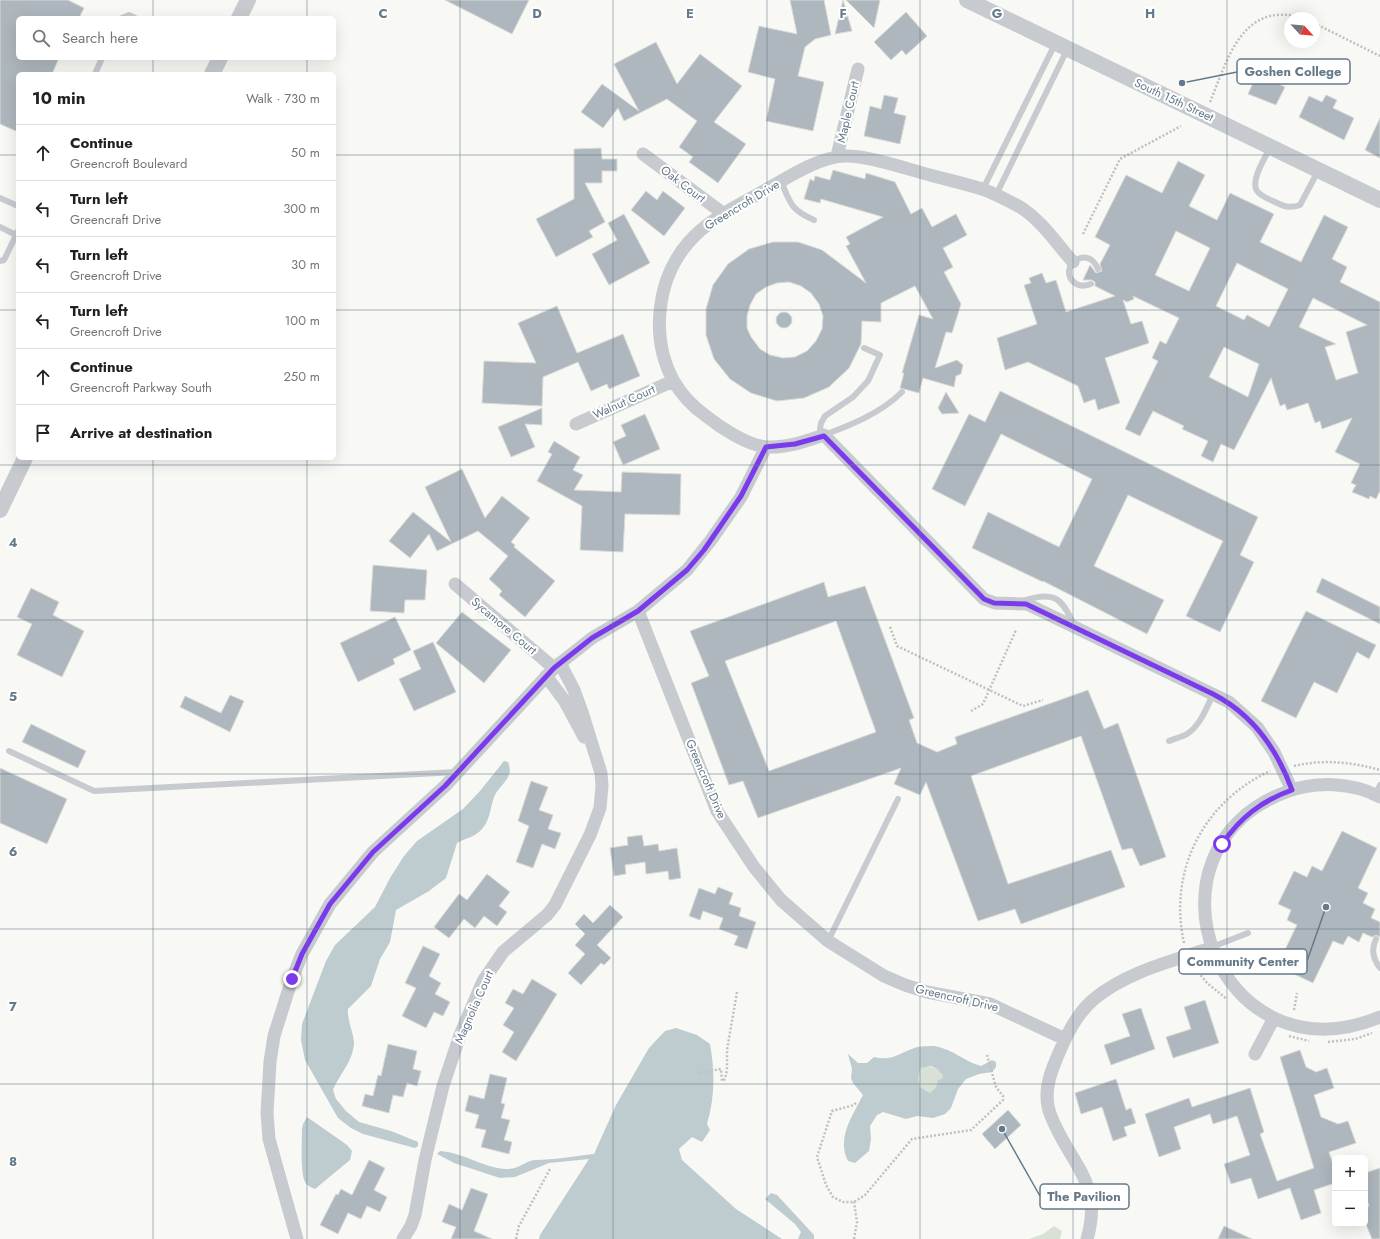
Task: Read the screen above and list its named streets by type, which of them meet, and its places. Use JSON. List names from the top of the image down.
{
  "streets": {
    "street": [
      "South 15th Street",
      "Maple Court",
      "Oak Court",
      "Greencroft Drive",
      "Walnut Court",
      "Sycamore Court",
      "Magnolia Court"
    ]
  },
  "crossings": [
    ["Maple Court", "Greencroft Drive"],
    ["Oak Court", "Greencroft Drive"],
    ["Greencroft Drive", "Walnut Court"],
    ["Sycamore Court", "Magnolia Court"]
  ],
  "places": ["Goshen College", "Community Center", "The Pavilion"],
  "north": "bottom right",
  "page": {
    "search": "Search here",
    "heading": ["10 min", "Walk · 730 m"],
    "list": [
      ["Continue", "Greencroft Boulevard", "50 m"],
      ["Turn left", "Greencraft Drive", "300 m"],
      ["Turn left", "Greencroft Drive", "30 m"],
      ["Turn left", "Greencroft Drive", "100 m"],
      ["Continue", "Greencroft Parkway South", "250 m"],
      "Arrive at destination"
    ],
    "map_buttons": ["+", "−"]
  },
  "grid": {
    "columns": [
      "C",
      "D",
      "E",
      "F",
      "G",
      "H"
    ],
    "rows": [
      "4",
      "5",
      "6",
      "7",
      "8"
    ]
  }
}
